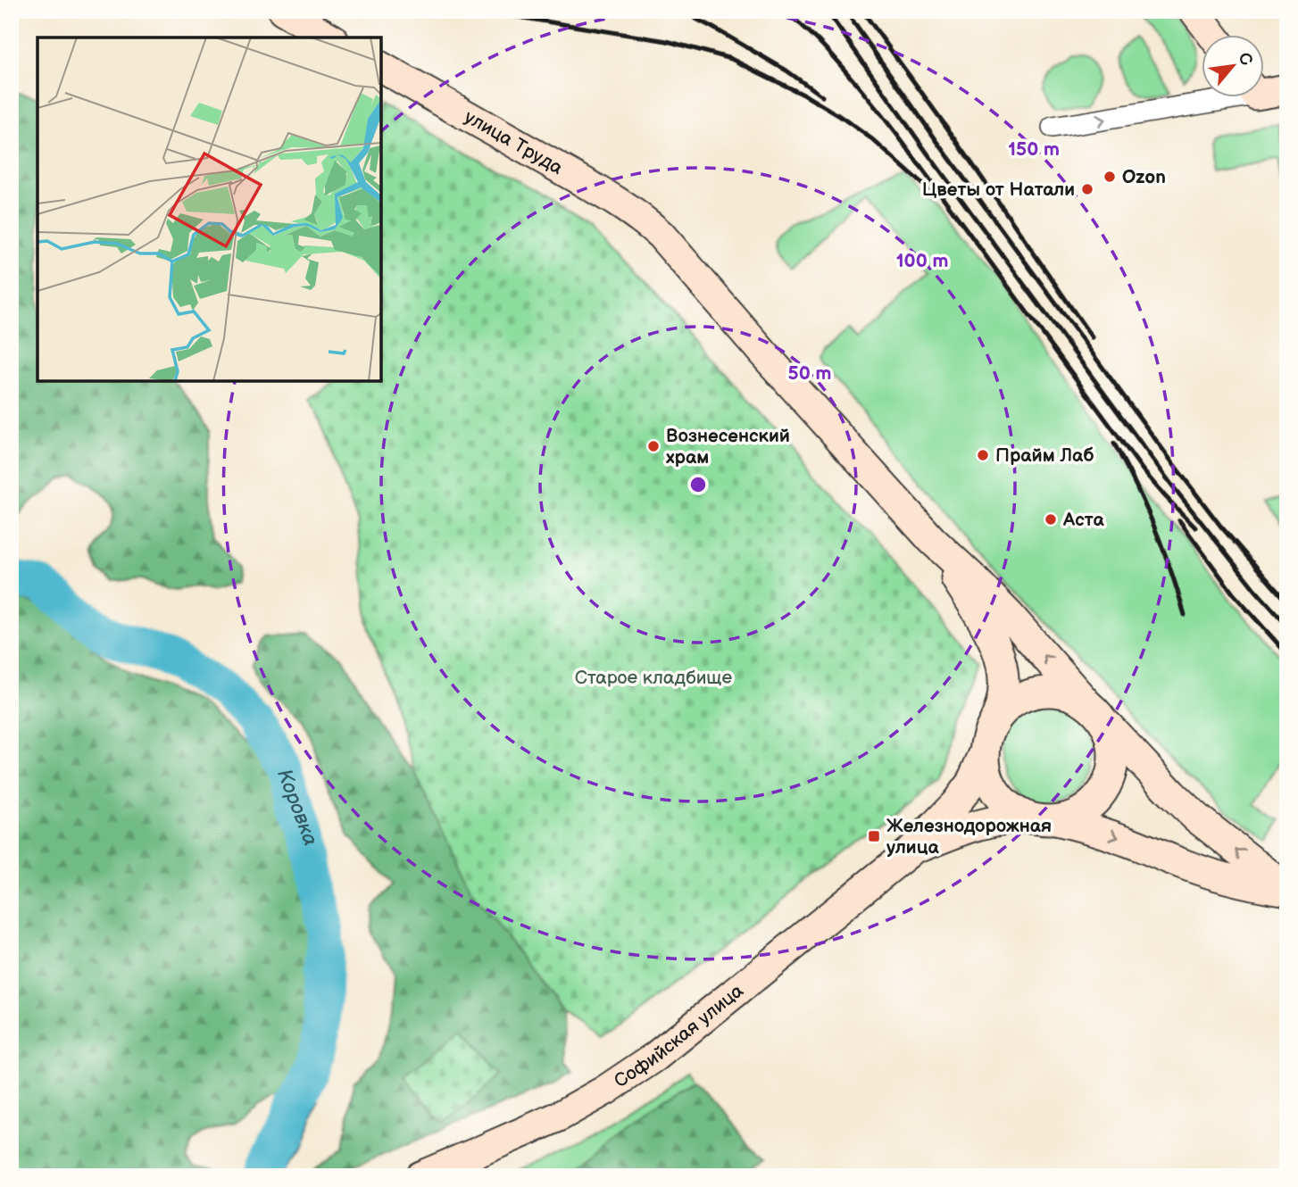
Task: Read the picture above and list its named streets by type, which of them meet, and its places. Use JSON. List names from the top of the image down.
{
  "streets": {
    "main road": ["улица Труда", "Софийская улица"]
  },
  "water": ["Коровка"],
  "parks": ["Старое кладбище"],
  "places": {
    "other": [
      "Ozon",
      "Цветы от Натали",
      "Вознесенский храм",
      "Прайм Лаб",
      "Аста"
    ],
    "transit": ["Железнодорожная улица"]
  },
  "north": "top right",
  "rings": ["150 m", "100 m", "50 m"]
}
